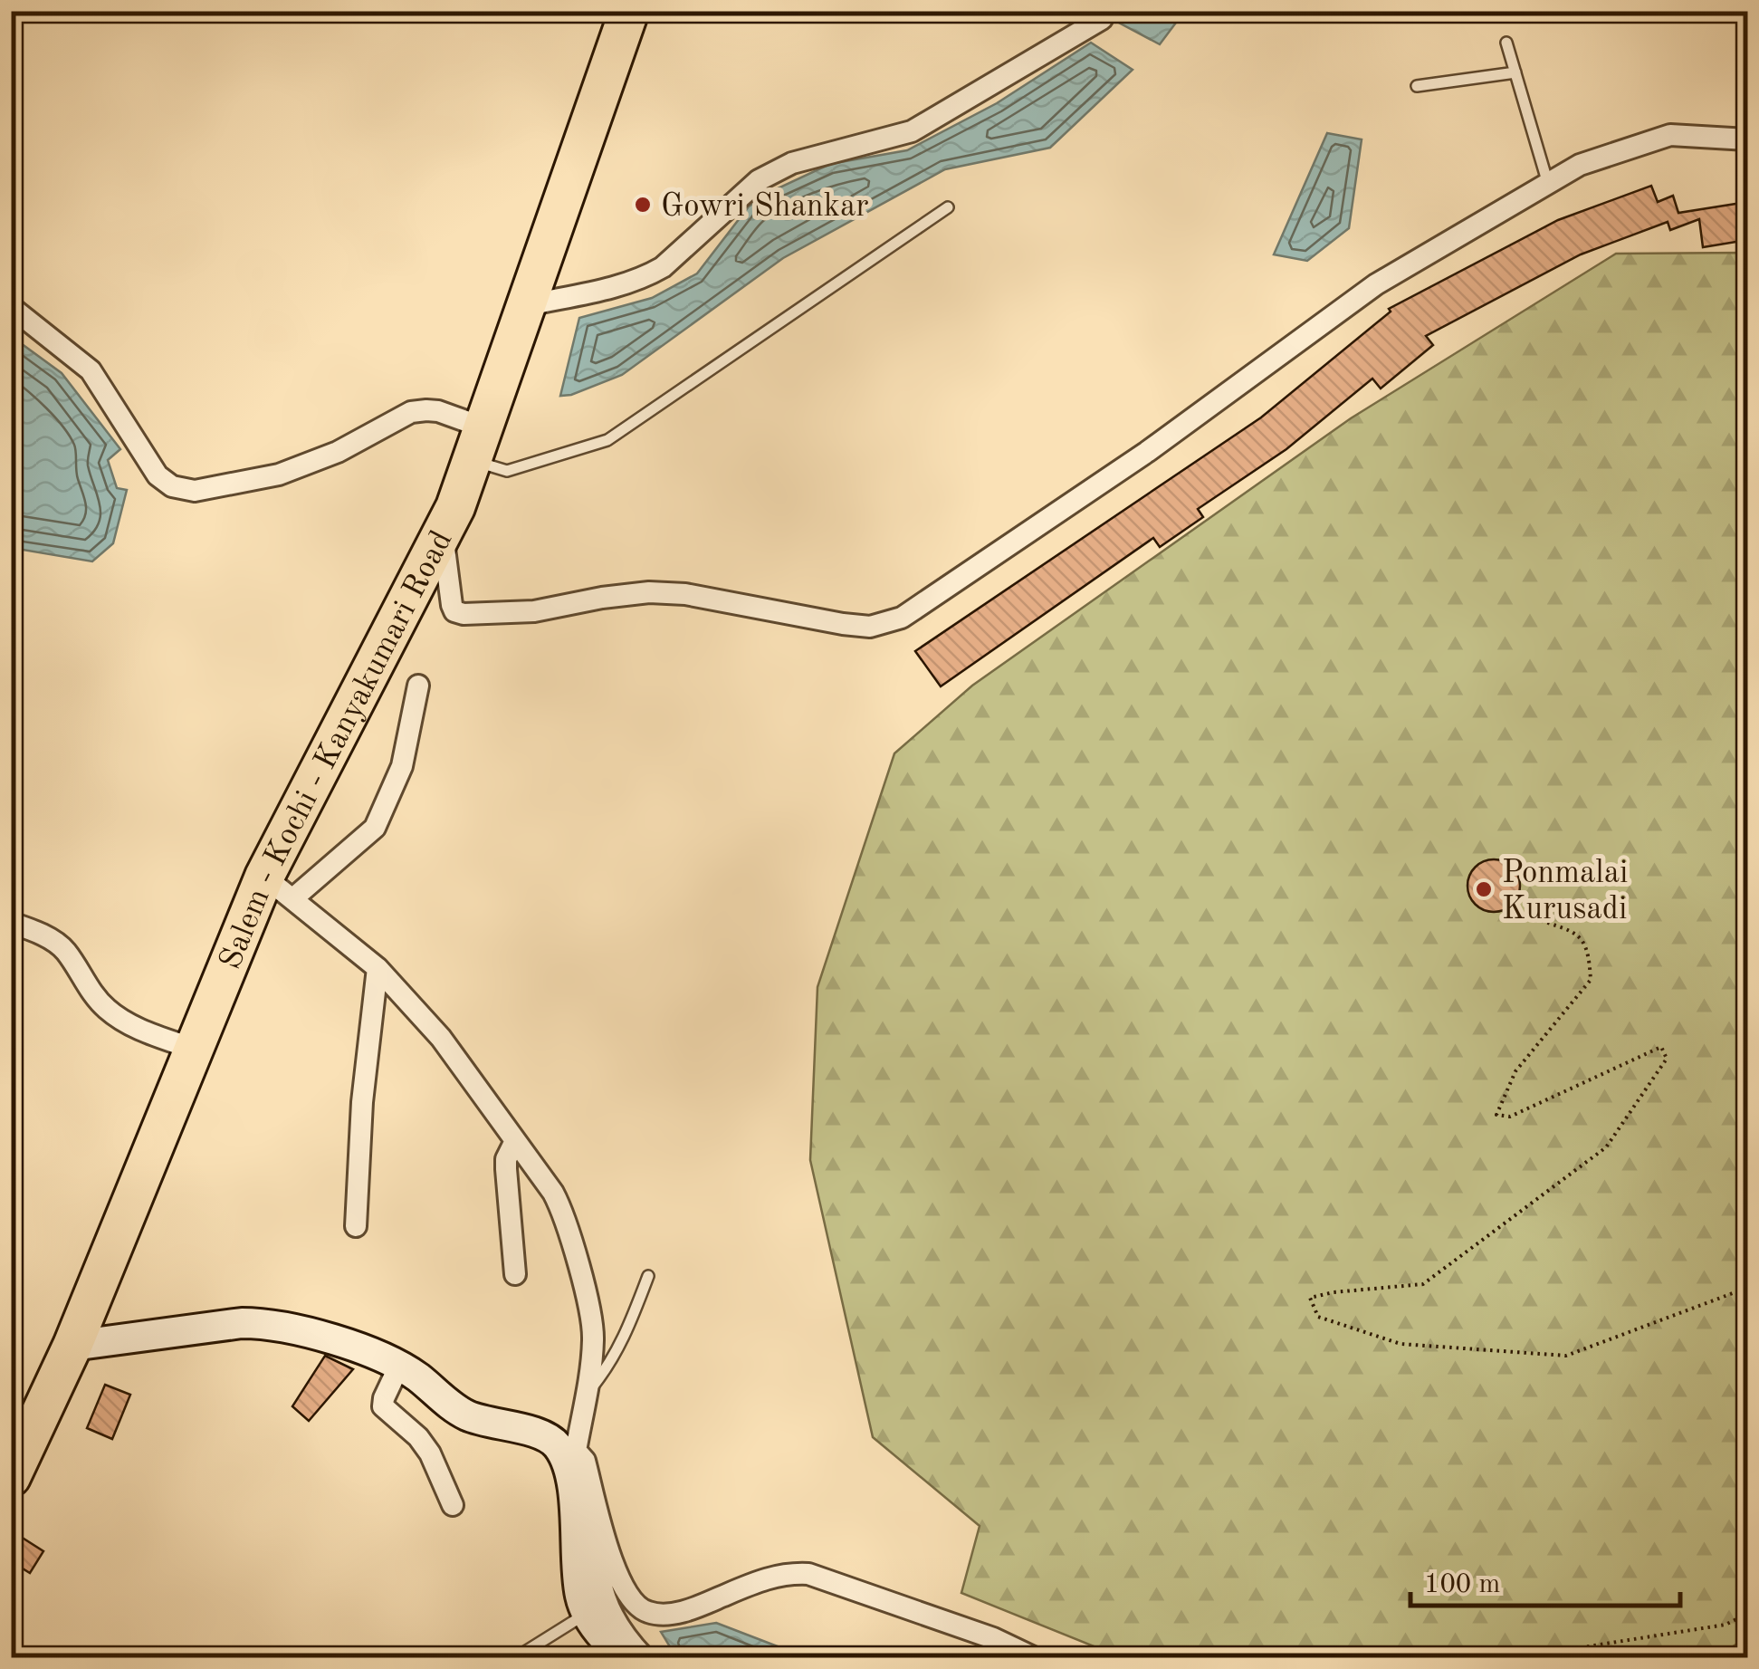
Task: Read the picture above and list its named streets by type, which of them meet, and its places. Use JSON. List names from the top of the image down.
{
  "streets": {
    "highway": ["Salem - Kochi - Kanyakumari Road"]
  },
  "places": ["Gowri Shankar", "Ponmalai Kurusadi"],
  "scale_bar": "100 m"
}
